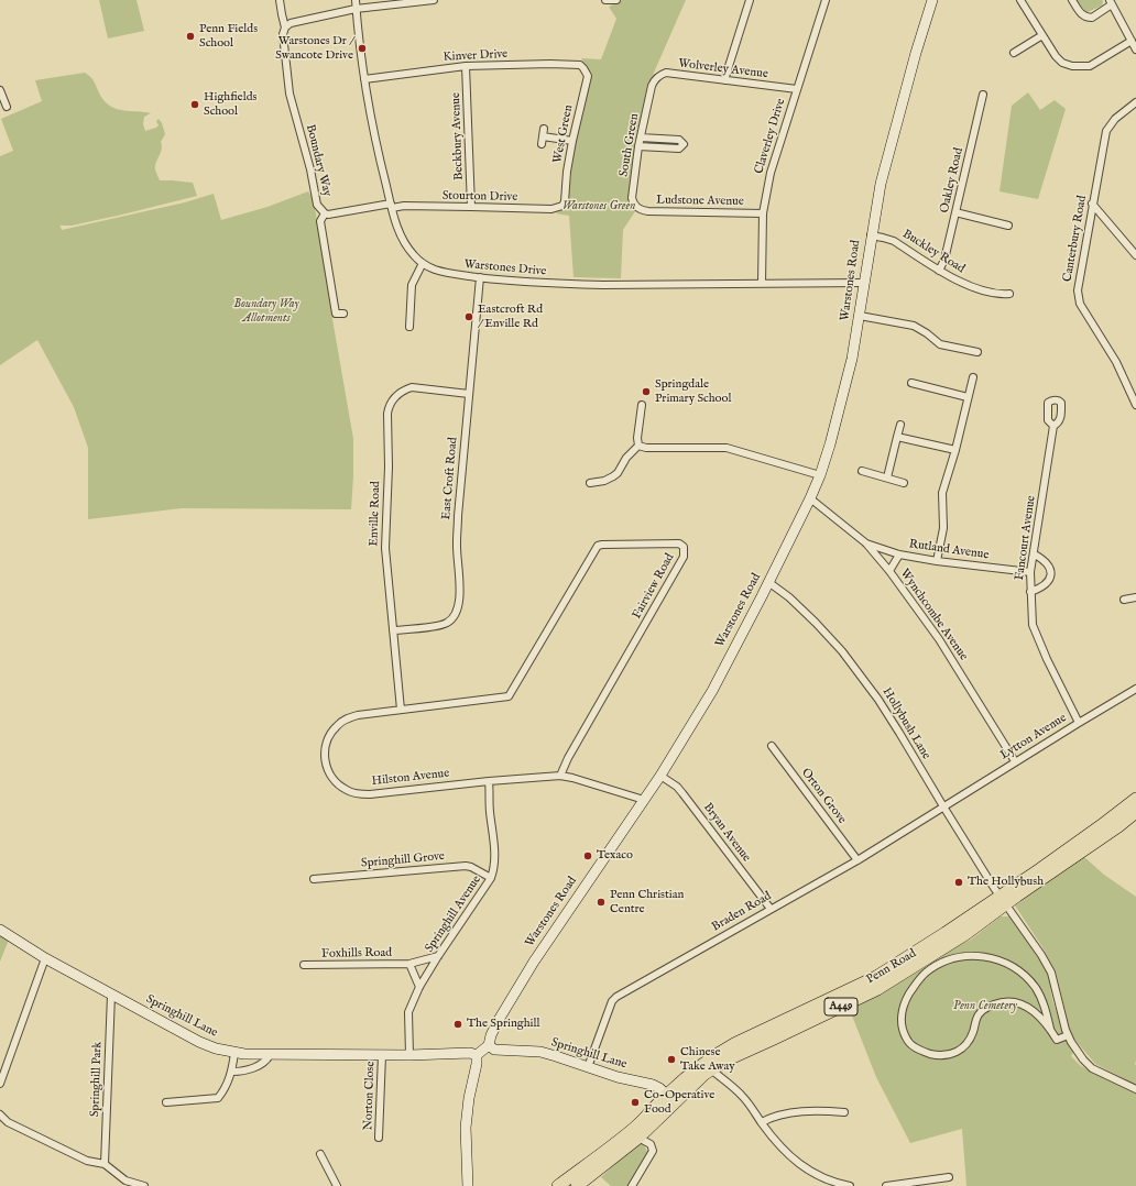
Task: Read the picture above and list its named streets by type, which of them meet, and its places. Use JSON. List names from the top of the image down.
{
  "streets": {
    "highway": ["Penn Road", "A449"],
    "street": [
      "Kinver Drive",
      "Wolverley Avenue",
      "West Green",
      "Beckbury Avenue",
      "Claverley Drive",
      "South Green",
      "Boundary Way",
      "Oakley Road",
      "Stourton Drive",
      "Ludstone Avenue",
      "Canterbury Road",
      "Buckley Road",
      "Warstones Drive",
      "Warstones Road",
      "East Croft Road",
      "Enville Road",
      "Fancourt Avenue",
      "Rutland Avenue",
      "Fairview Road",
      "Wynchcombe Avenue",
      "Hollybush Lane",
      "Lytton Avenue",
      "Hilston Avenue",
      "Orton Grove",
      "Bryan Avenue",
      "Springhill Grove",
      "Braden Road",
      "Springhill Avenue",
      "Foxhills Road",
      "Springhill Lane",
      "Springhill Park",
      "Norton Close"
    ]
  },
  "crossings": [
    ["Kinver Drive", "West Green"],
    ["Kinver Drive", "Beckbury Avenue"],
    ["Kinver Drive", "Warstones Drive"],
    ["Wolverley Avenue", "Claverley Drive"],
    ["Wolverley Avenue", "South Green"],
    ["West Green", "Stourton Drive"],
    ["Beckbury Avenue", "Stourton Drive"],
    ["Claverley Drive", "Ludstone Avenue"],
    ["Claverley Drive", "Warstones Drive"],
    ["South Green", "Ludstone Avenue"],
    ["Boundary Way", "Stourton Drive"],
    ["Oakley Road", "Buckley Road"],
    ["Stourton Drive", "Warstones Drive"],
    ["Buckley Road", "Warstones Road"],
    ["Warstones Drive", "Warstones Road"],
    ["Warstones Drive", "East Croft Road"],
    ["Warstones Road", "Wynchcombe Avenue"],
    ["Warstones Road", "Hollybush Lane"],
    ["Warstones Road", "Hilston Avenue"],
    ["Warstones Road", "Bryan Avenue"],
    ["Warstones Road", "Springhill Lane"],
    ["East Croft Road", "Enville Road"],
    ["Enville Road", "Hilston Avenue"],
    ["Fancourt Avenue", "Rutland Avenue"],
    ["Fancourt Avenue", "Lytton Avenue"],
    ["Rutland Avenue", "Wynchcombe Avenue"],
    ["Fairview Road", "Hilston Avenue"],
    ["Wynchcombe Avenue", "Lytton Avenue"],
    ["Hollybush Lane", "Lytton Avenue"],
    ["Hollybush Lane", "Braden Road"],
    ["Hollybush Lane", "Penn Road"],
    ["Lytton Avenue", "Braden Road"],
    ["Hilston Avenue", "Springhill Avenue"],
    ["Orton Grove", "Braden Road"],
    ["Bryan Avenue", "Braden Road"],
    ["Springhill Grove", "Springhill Avenue"],
    ["Braden Road", "Springhill Lane"],
    ["Springhill Avenue", "Foxhills Road"],
    ["Springhill Avenue", "Springhill Lane"],
    ["Penn Road", "Springhill Lane"],
    ["Springhill Lane", "Springhill Park"],
    ["Springhill Lane", "Norton Close"]
  ],
  "parks": ["Warstones Green", "Boundary Way Allotments", "Penn Cemetery"],
  "places": [
    "Penn Fields School",
    "Warstones Dr / Swancote Drive",
    "Highfields School",
    "Eastcroft Rd / Enville Rd",
    "Springdale Primary School",
    "Texaco",
    "The Hollybush",
    "Penn Christian Centre",
    "The Springhill",
    "Chinese Take Away",
    "Co-Operative Food"
  ]
}
